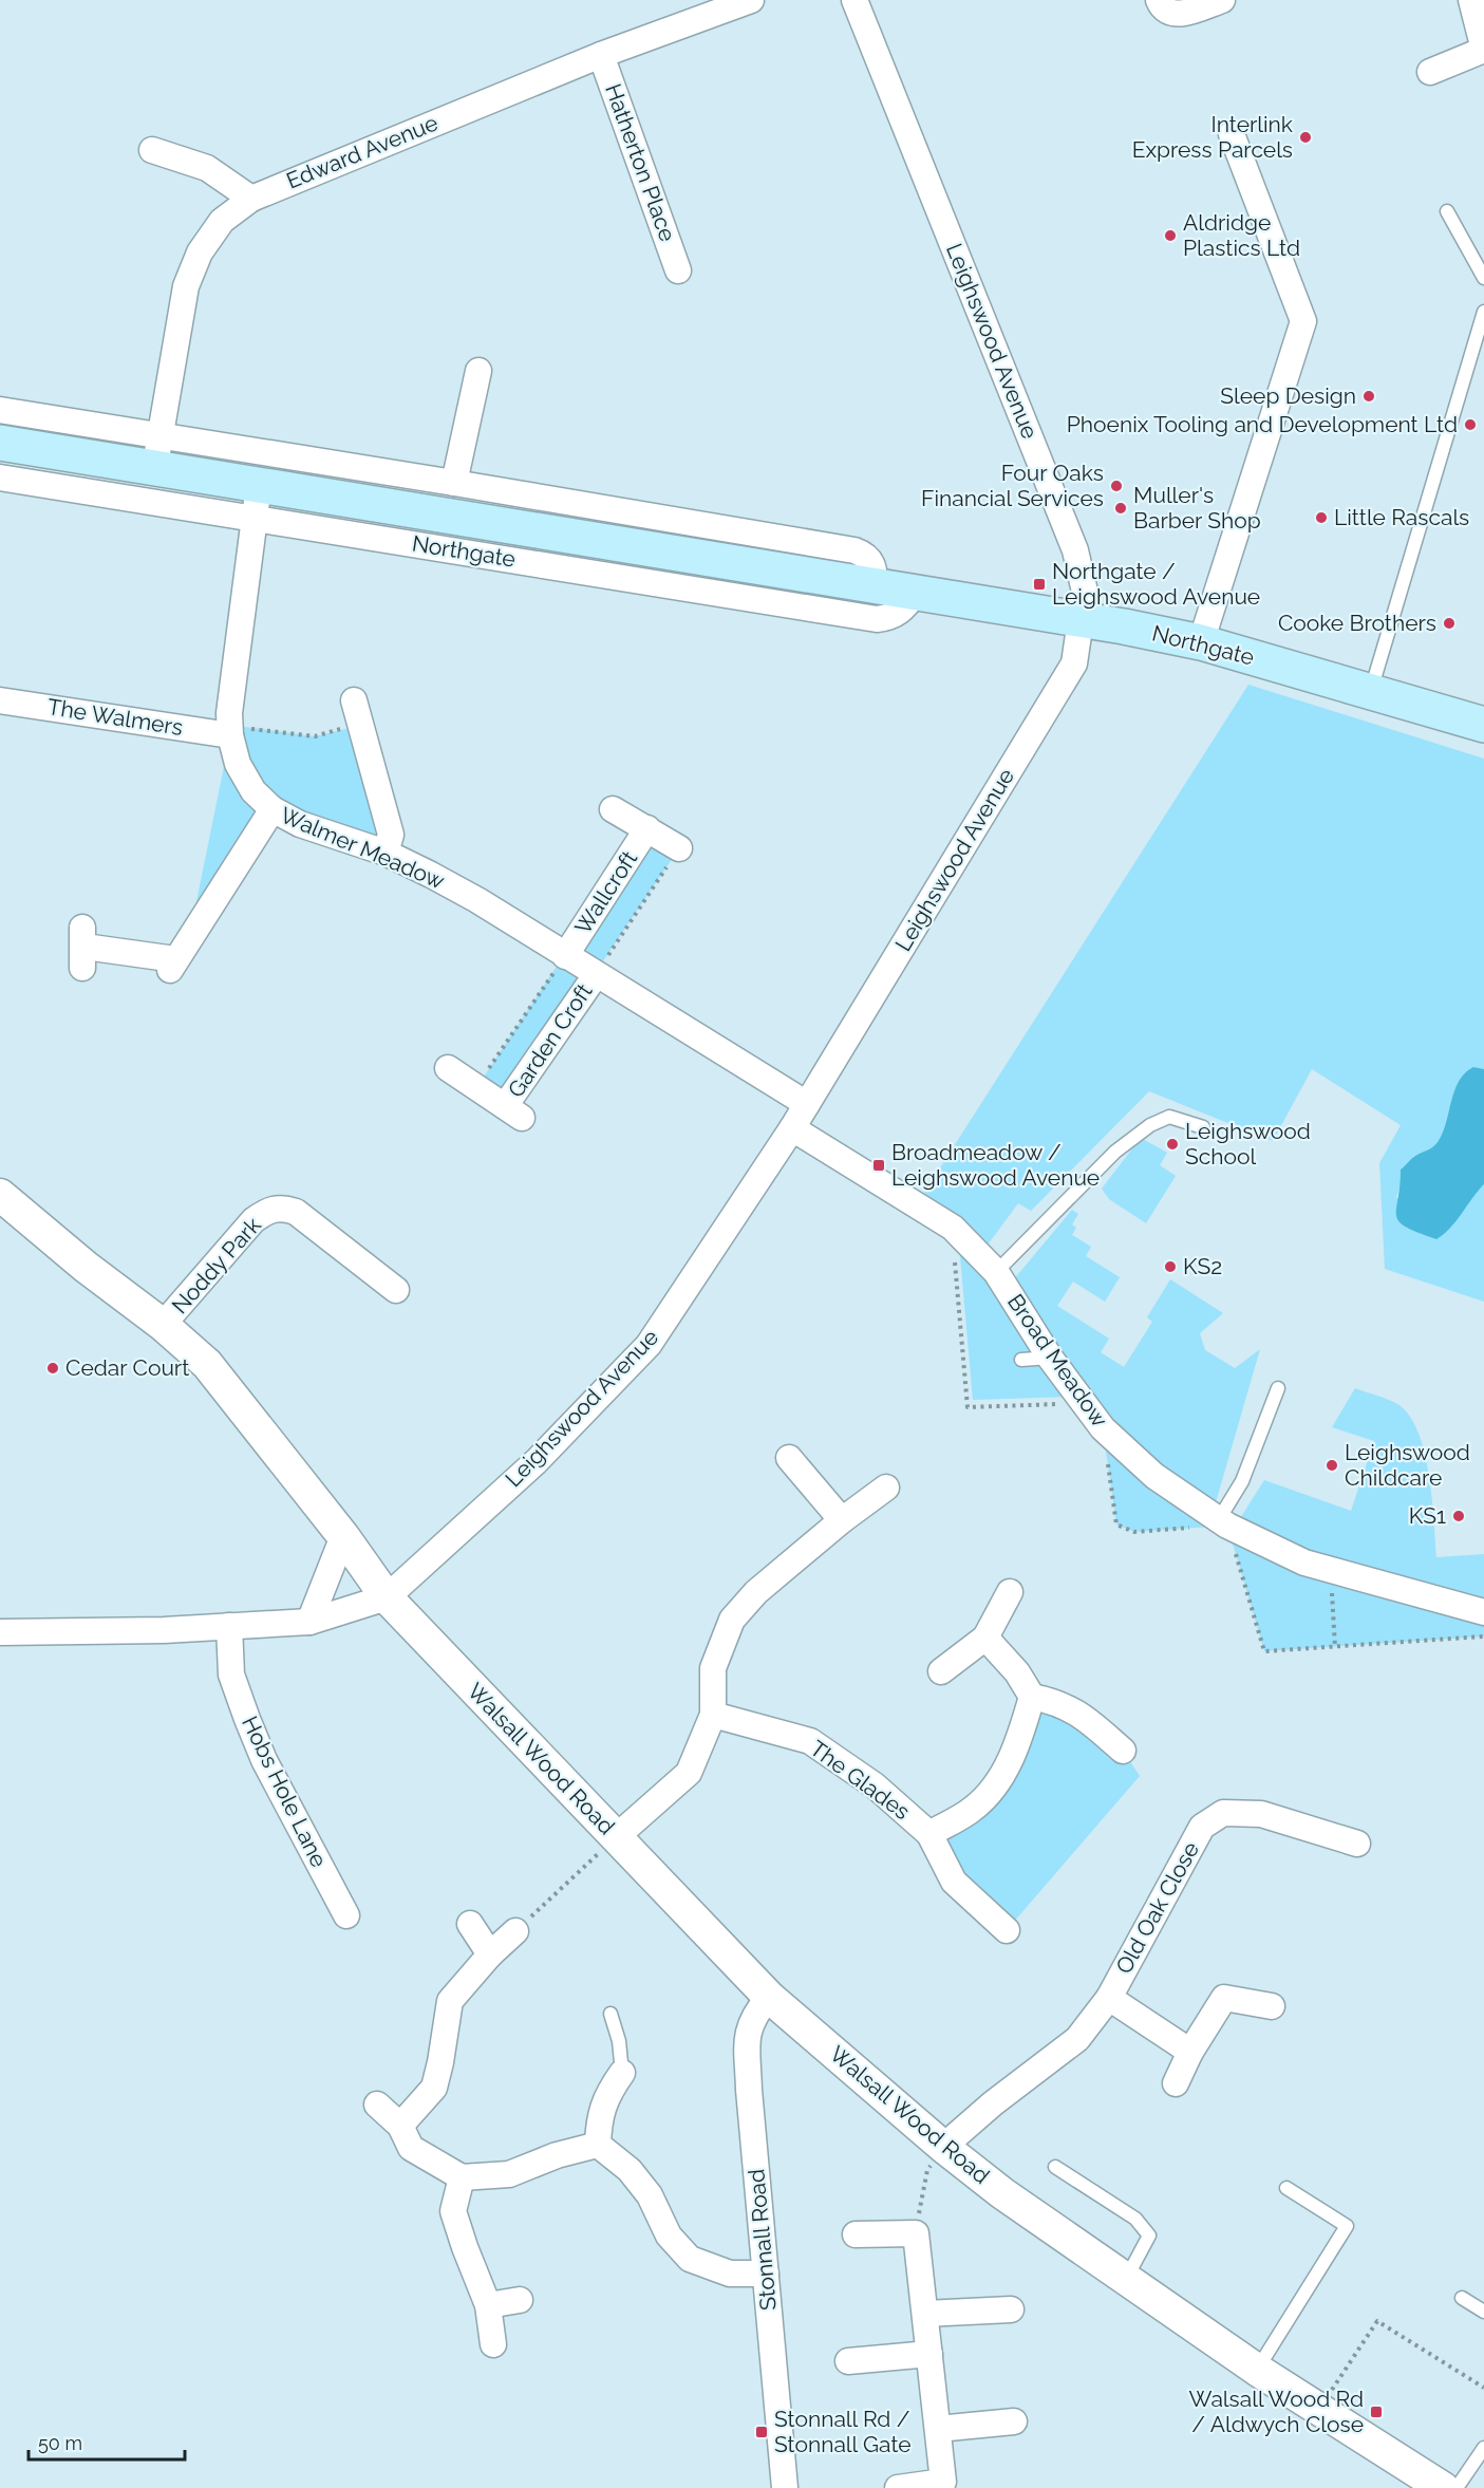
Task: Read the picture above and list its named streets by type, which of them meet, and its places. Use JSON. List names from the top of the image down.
{
  "streets": {
    "main road": ["Northgate"],
    "street": [
      "Edward Avenue",
      "Hatherton Place",
      "Leighswood Avenue",
      "The Walmers",
      "Walmer Meadow",
      "Wallcroft",
      "Garden Croft",
      "Noddy Park",
      "Broad Meadow",
      "Walsall Wood Road",
      "The Glades",
      "Hobs Hole Lane",
      "Old Oak Close",
      "Stonnall Road"
    ]
  },
  "crossings": [
    ["Edward Avenue", "Hatherton Place"],
    ["Edward Avenue", "Northgate"],
    ["Leighswood Avenue", "Northgate"],
    ["Leighswood Avenue", "Walmer Meadow"],
    ["Leighswood Avenue", "Broad Meadow"],
    ["Leighswood Avenue", "Walsall Wood Road"],
    ["Northgate", "Walmer Meadow"],
    ["The Walmers", "Walmer Meadow"],
    ["Walmer Meadow", "Wallcroft"],
    ["Walmer Meadow", "Garden Croft"],
    ["Noddy Park", "Walsall Wood Road"],
    ["Walsall Wood Road", "Old Oak Close"],
    ["Walsall Wood Road", "Stonnall Road"]
  ],
  "places": {
    "other": [
      "Interlink Express Parcels",
      "Aldridge Plastics Ltd",
      "Sleep Design",
      "Phoenix Tooling and Development Ltd",
      "Four Oaks Financial Services",
      "Muller's Barber Shop",
      "Little Rascals",
      "Cooke Brothers",
      "Leighswood School",
      "KS2",
      "Cedar Court",
      "Leighswood Childcare",
      "KS1"
    ],
    "transit": [
      "Northgate / Leighswood Avenue",
      "Broadmeadow / Leighswood Avenue",
      "Walsall Wood Rd / Aldwych Close",
      "Stonnall Rd / Stonnall Gate"
    ]
  },
  "scale_bar": "50 m"
}
